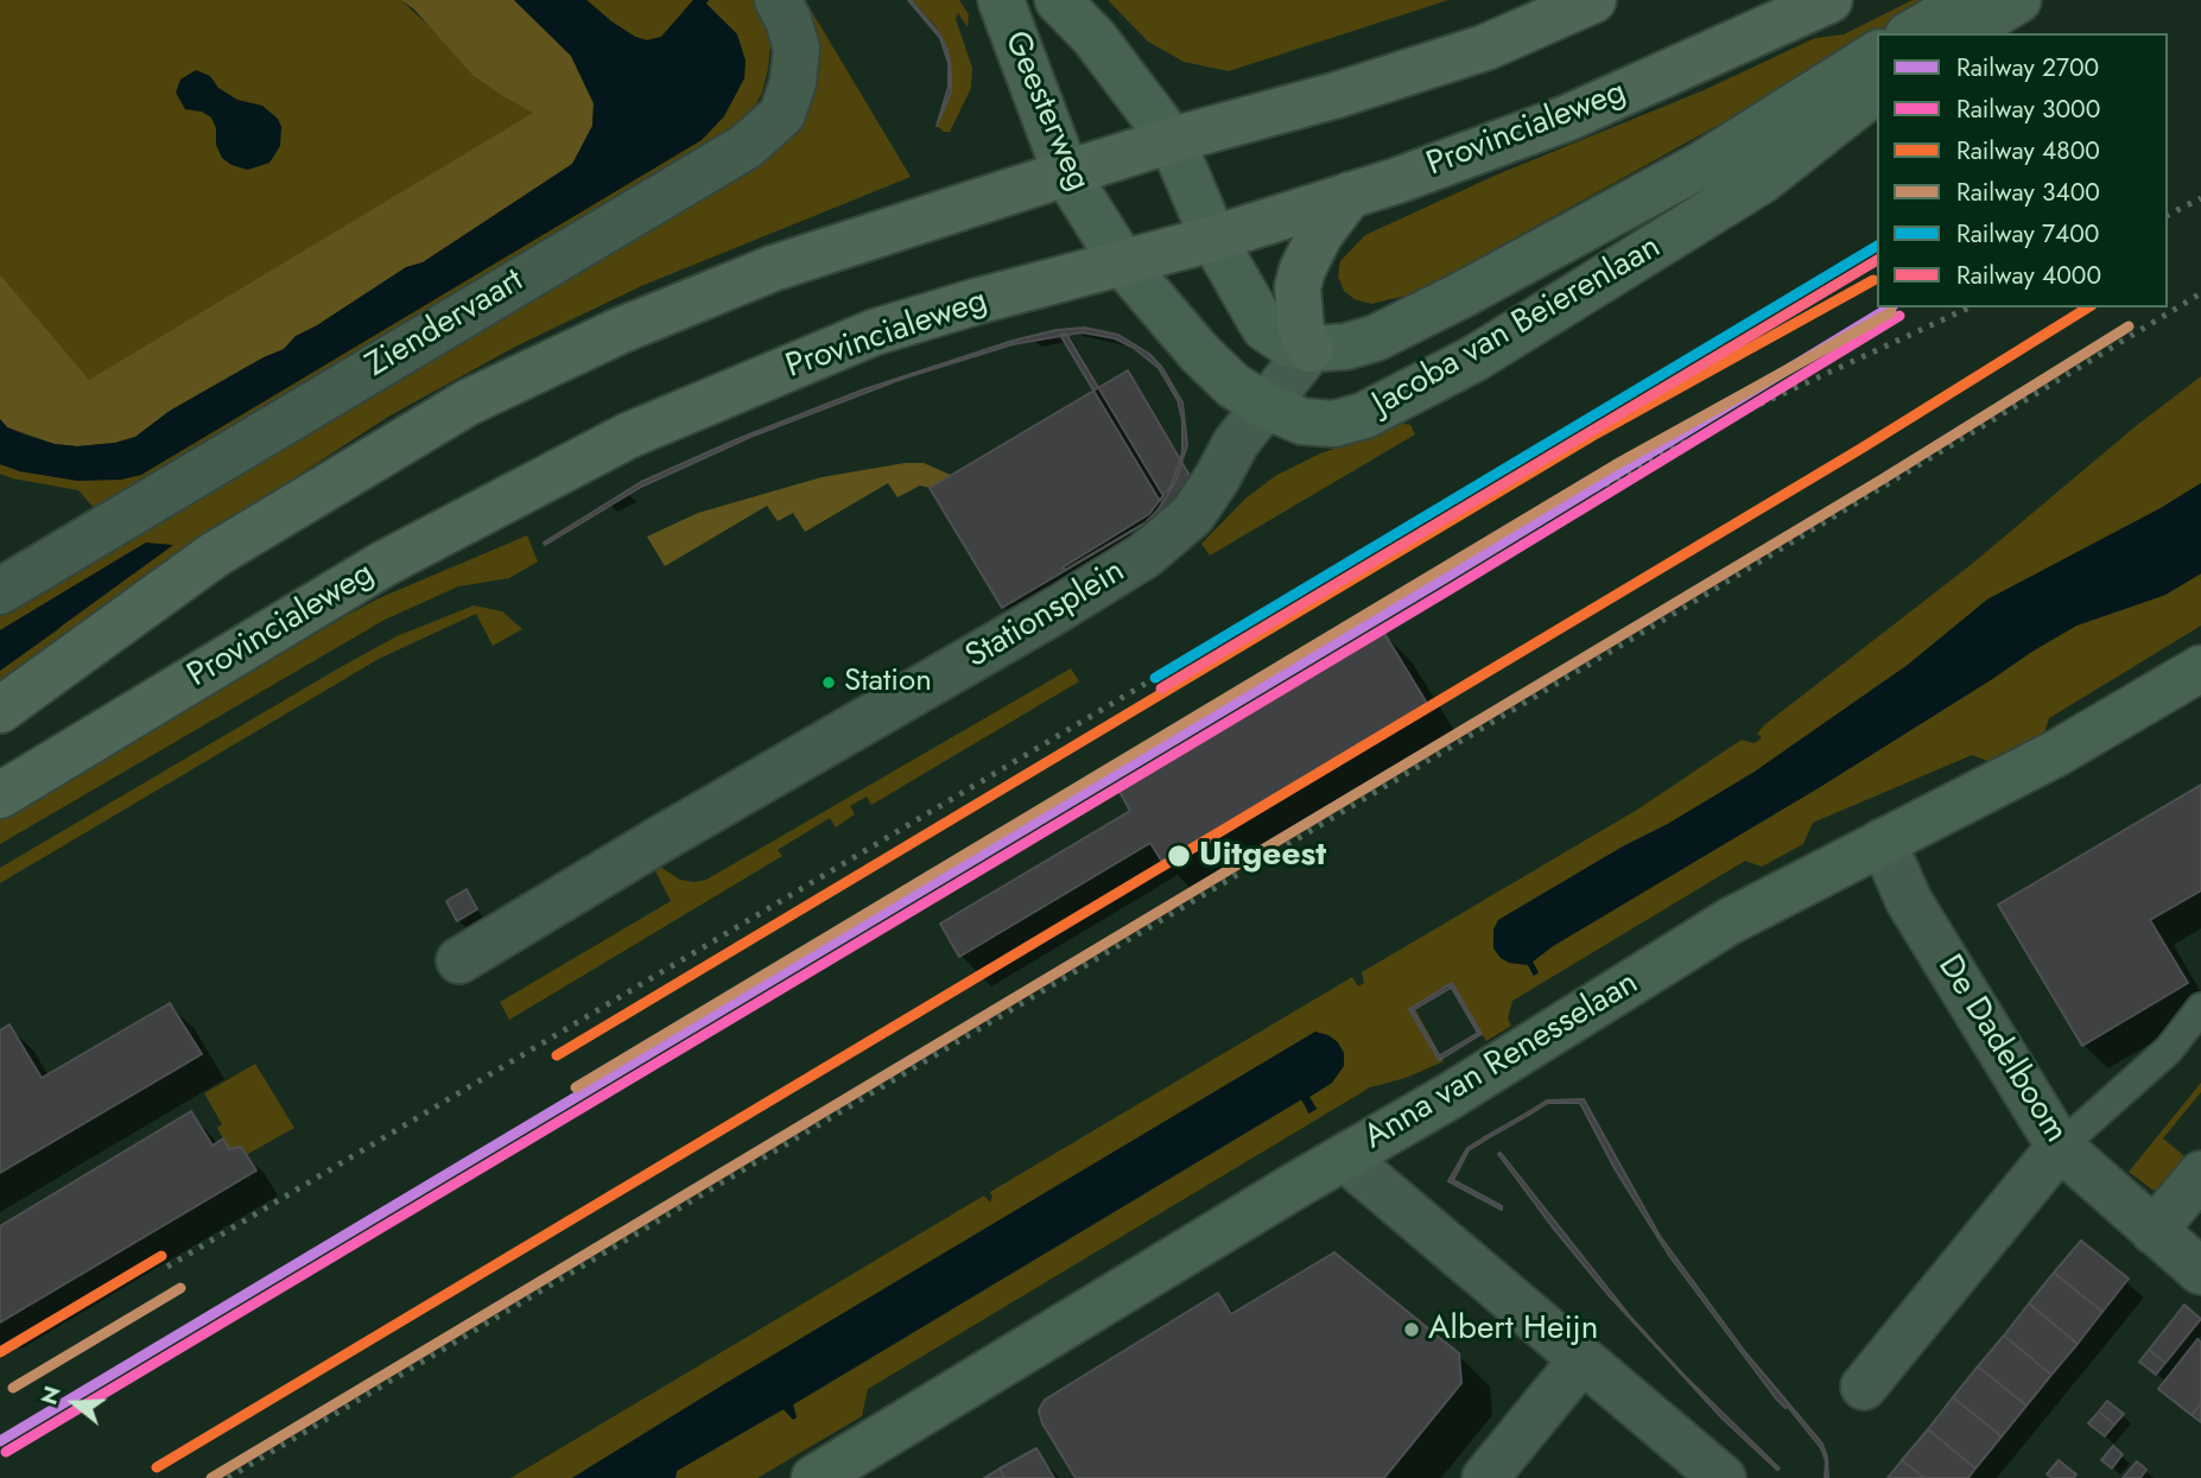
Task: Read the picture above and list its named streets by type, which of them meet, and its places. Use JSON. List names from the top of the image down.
{
  "streets": {
    "main road": [
      "Geesterweg",
      "Provincialeweg",
      "Jacoba van Beierenlaan",
      "Anna van Renesselaan"
    ],
    "street": ["Ziendervaart", "Stationsplein", "De Dadelboom"]
  },
  "crossings": [
    ["Geesterweg", "Provincialeweg"],
    ["Geesterweg", "Jacoba van Beierenlaan"],
    ["Provincialeweg", "Jacoba van Beierenlaan"],
    ["Jacoba van Beierenlaan", "Stationsplein"],
    ["De Dadelboom", "Anna van Renesselaan"]
  ],
  "places": ["Station", "Uitgeest", "Albert Heijn"],
  "lines": [
    "rail line 7400",
    "rail line 4000",
    "rail line 4800",
    "rail line 2700",
    "rail line 3400",
    "rail line 3000"
  ],
  "legend": [
    "Railway 2700",
    "Railway 3000",
    "Railway 4800",
    "Railway 3400",
    "Railway 7400",
    "Railway 4000"
  ],
  "north": "left"
}
